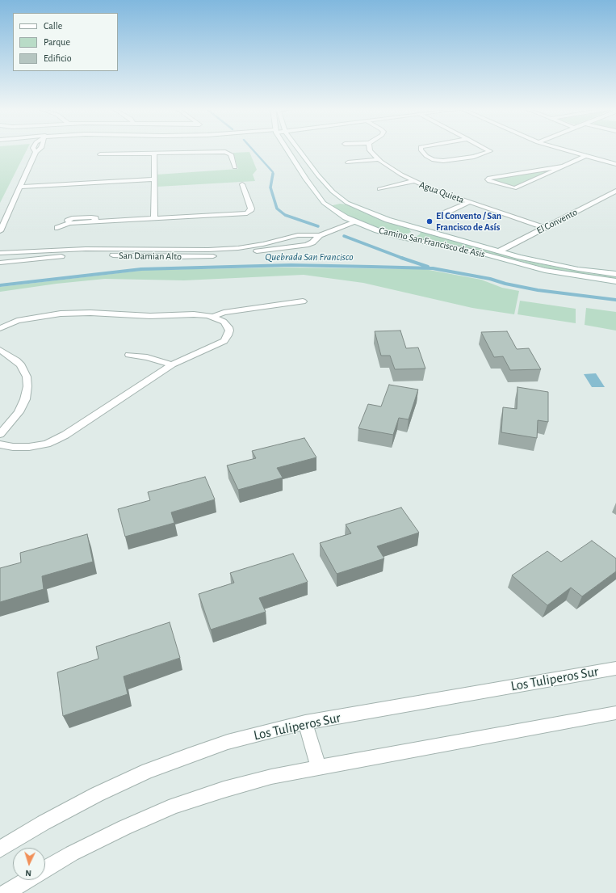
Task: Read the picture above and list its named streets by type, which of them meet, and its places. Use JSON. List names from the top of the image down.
{
  "streets": {
    "street": [
      "Agua Quieta",
      "El Convento",
      "Camino San Francisco de Asís",
      "San Damian Alto",
      "Los Tuliperos Sur"
    ]
  },
  "crossings": [
    ["Agua Quieta", "El Convento"],
    ["El Convento", "Camino San Francisco de Asís"],
    ["Camino San Francisco de Asís", "San Damian Alto"]
  ],
  "water": ["Quebrada San Francisco"],
  "places": ["El Convento / San Francisco de Asís"],
  "legend": ["Calle", "Parque", "Edificio"],
  "north": "bottom"
}
